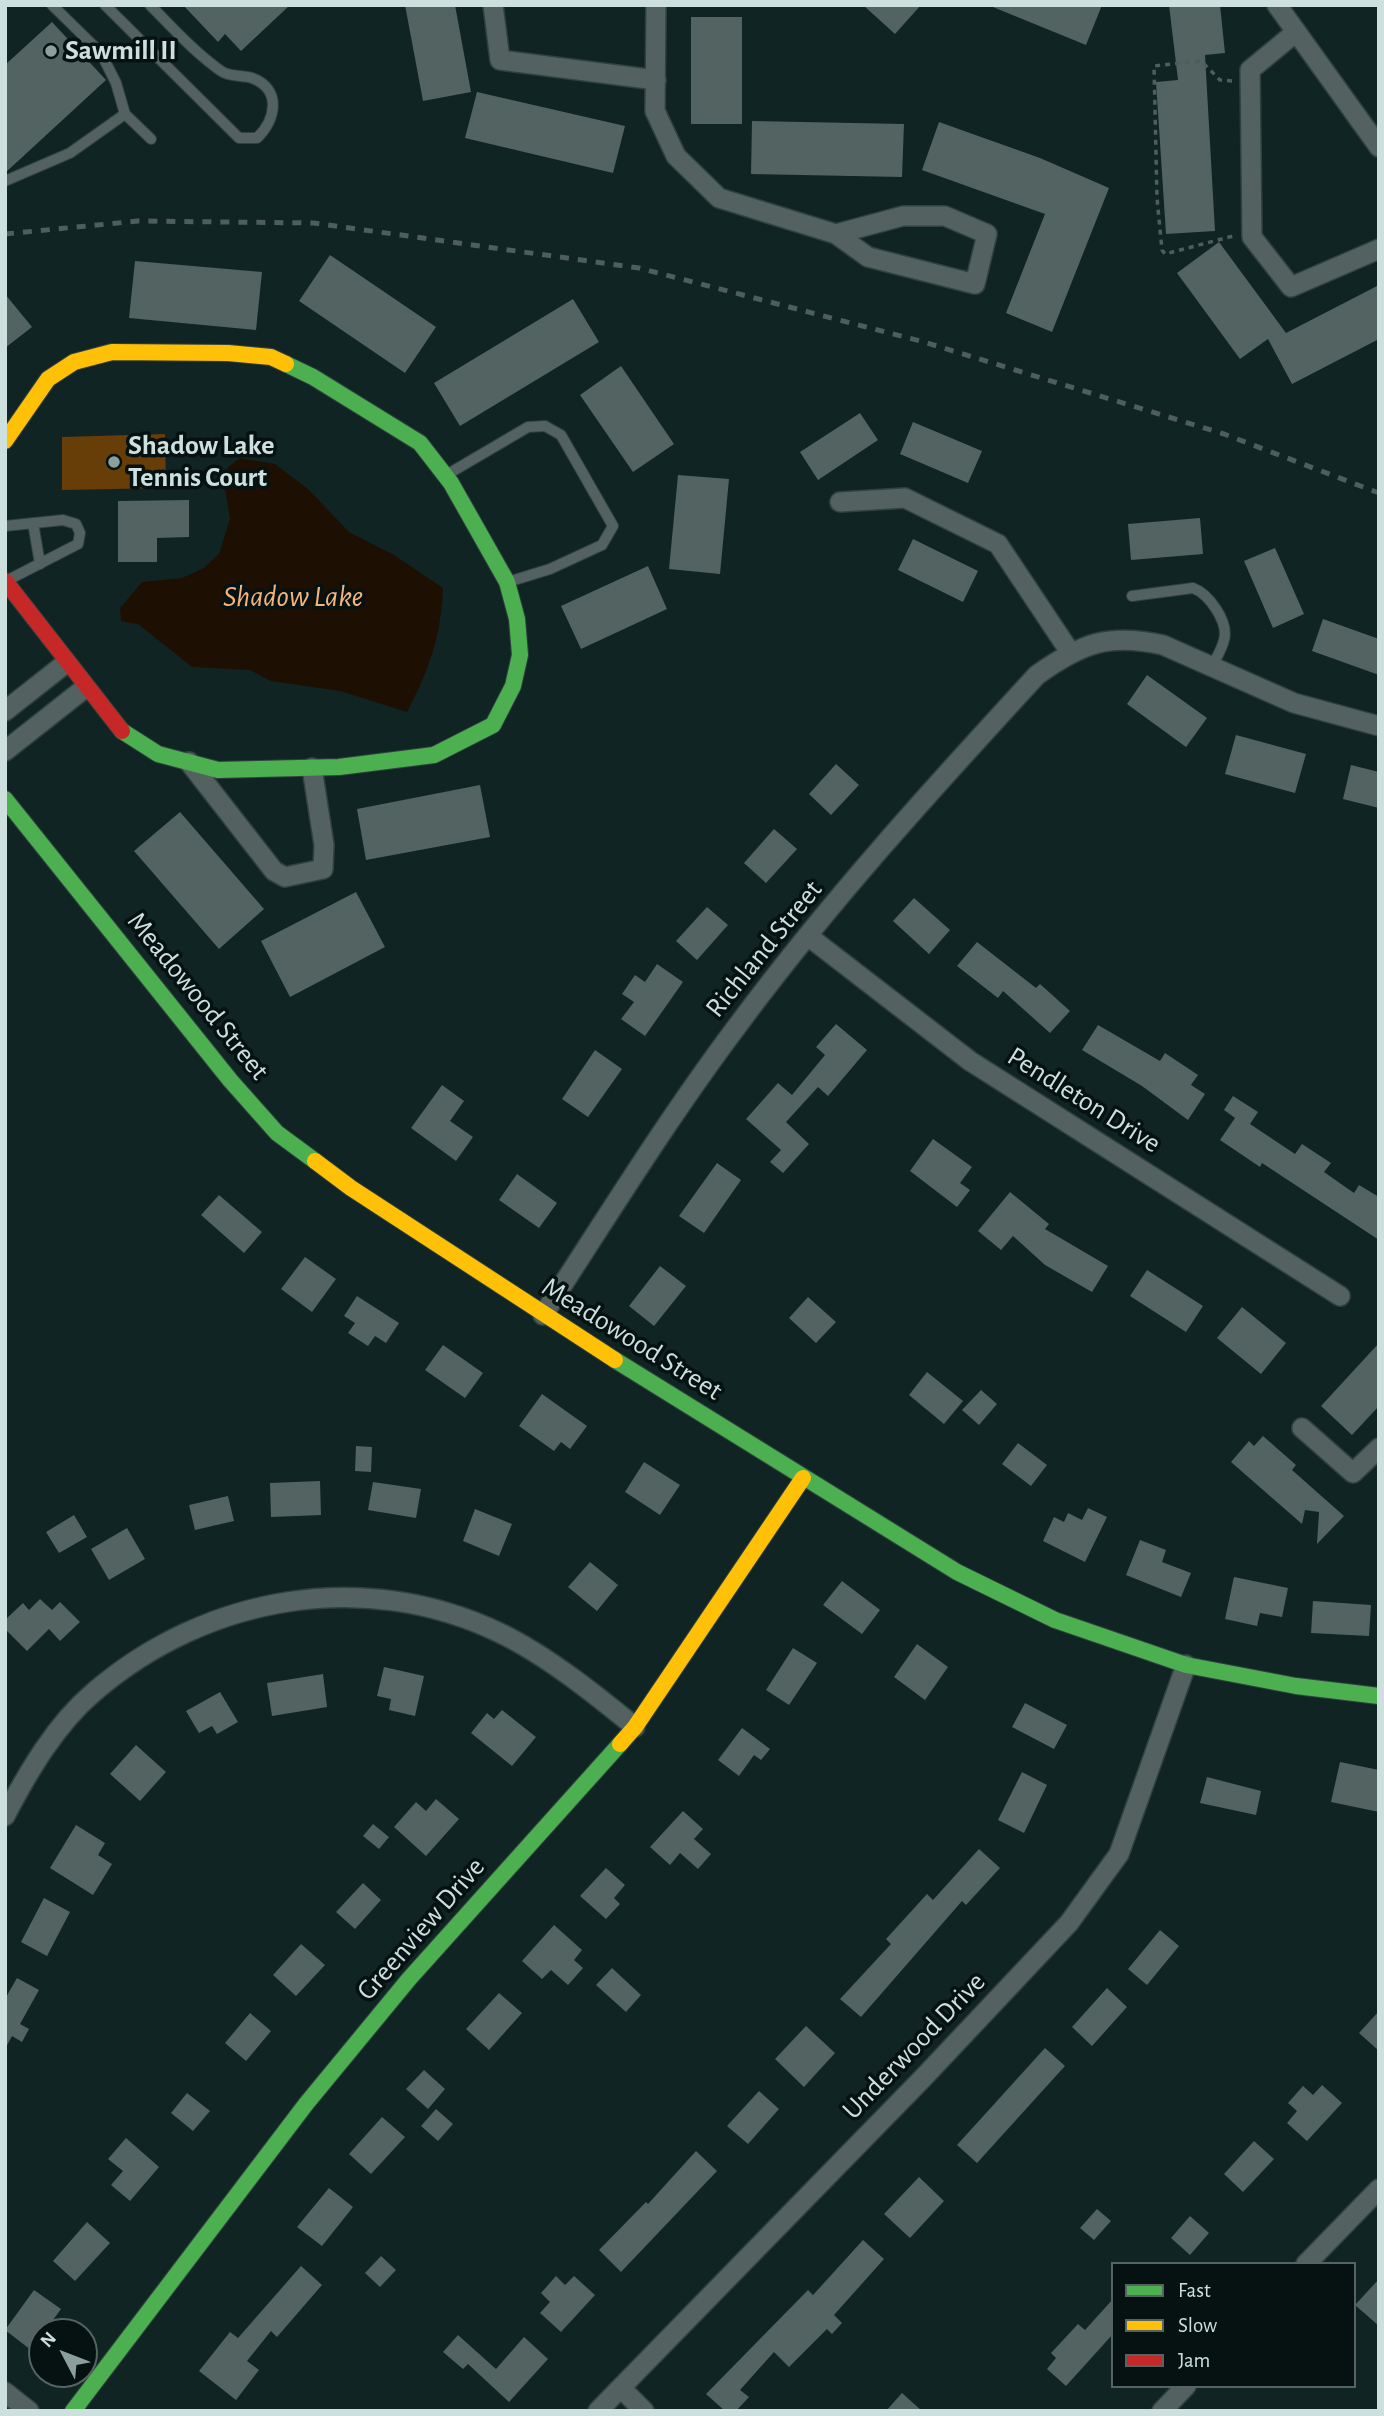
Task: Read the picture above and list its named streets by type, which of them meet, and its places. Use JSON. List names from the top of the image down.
{
  "streets": {
    "street": [
      "Richland Street",
      "Meadowood Street",
      "Pendleton Drive",
      "Greenview Drive",
      "Underwood Drive"
    ]
  },
  "crossings": [
    ["Richland Street", "Meadowood Street"],
    ["Richland Street", "Pendleton Drive"],
    ["Meadowood Street", "Greenview Drive"],
    ["Meadowood Street", "Underwood Drive"]
  ],
  "water": ["Shadow Lake"],
  "places": ["Sawmill II", "Shadow Lake Tennis Court"],
  "legend": ["Fast", "Slow", "Jam"],
  "north": "top left"
}
